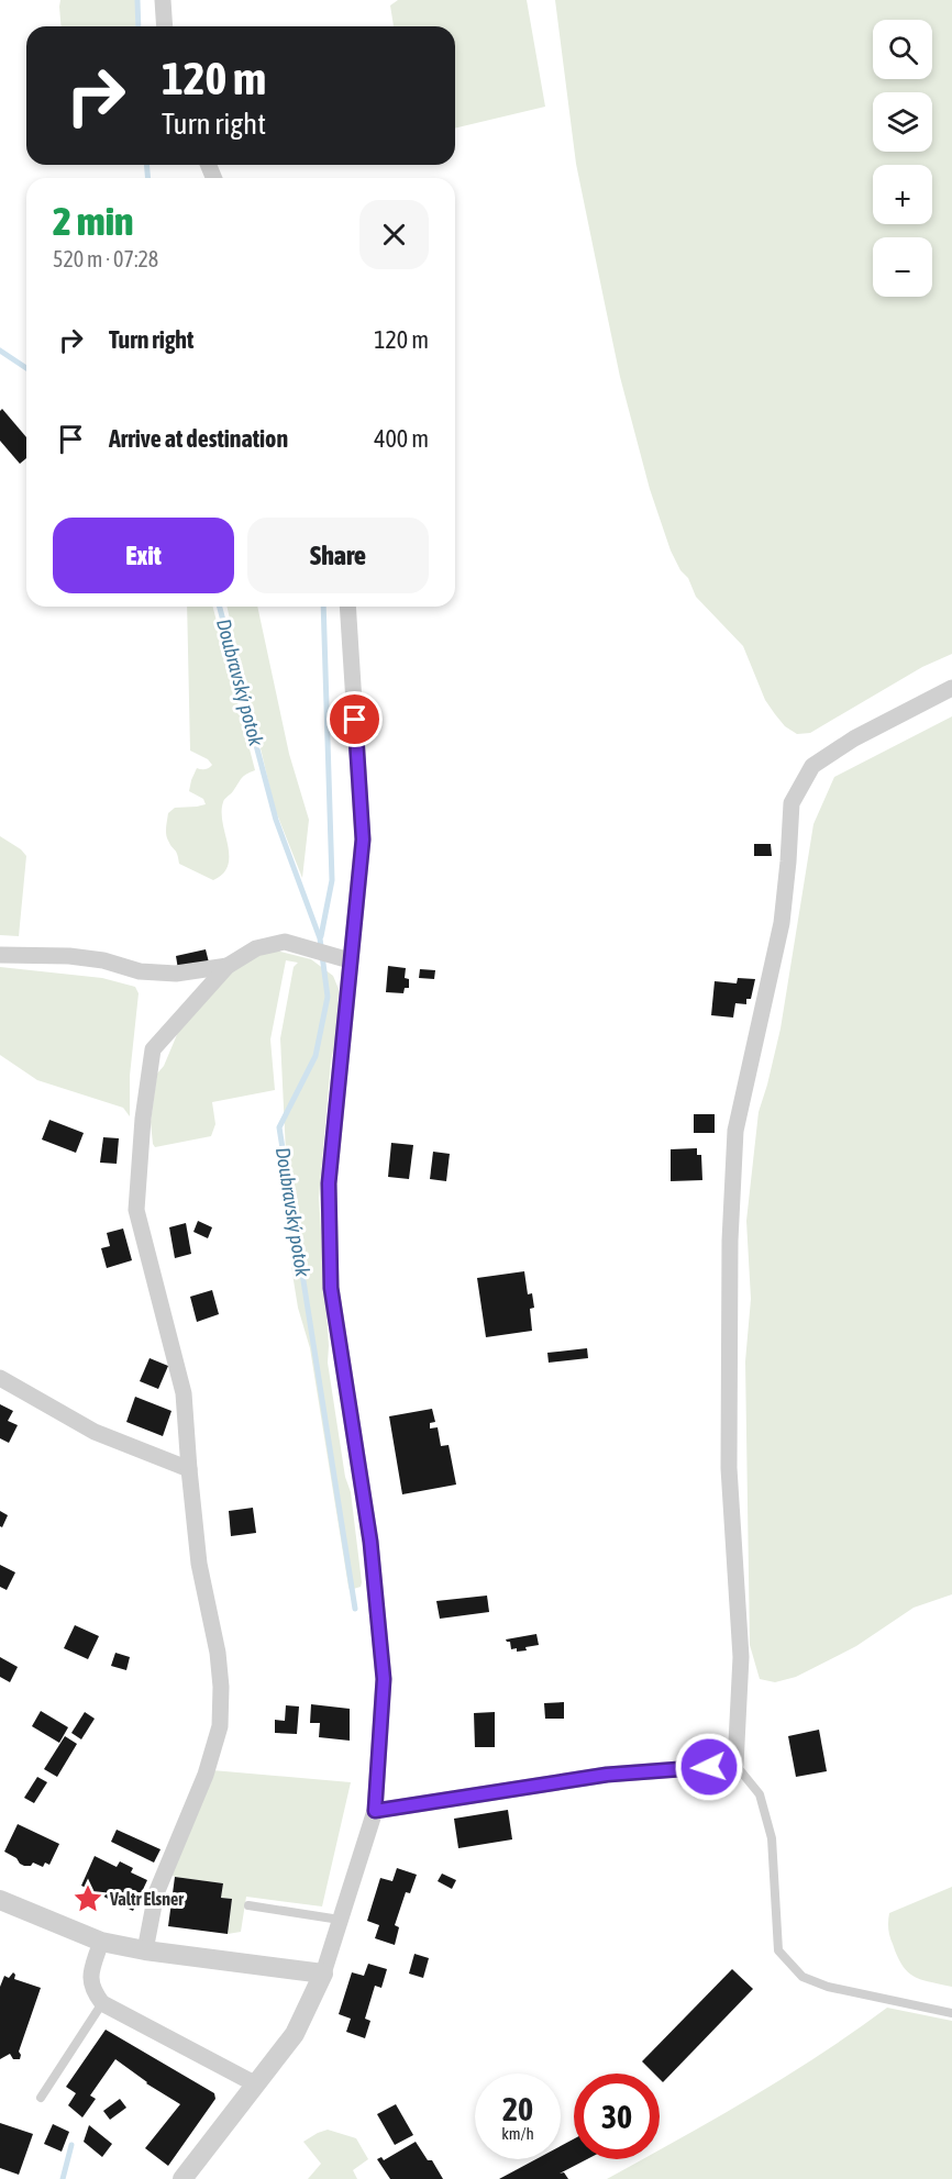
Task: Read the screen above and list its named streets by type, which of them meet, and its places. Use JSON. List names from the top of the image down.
{
  "water": ["Doubravský potok"],
  "places": {
    "place": ["Valtr Elsner"]
  },
  "page": {
    "map_buttons": ["+", "−"],
    "turn": ["120 m", "Turn right"],
    "heading": ["2 min", "520 m · 07:28"],
    "list": [
      {
        "name": "Turn right",
        "value": "120 m"
      },
      {
        "name": "Arrive at destination",
        "value": "400 m"
      }
    ],
    "buttons": ["Exit", "Share"],
    "speed": "20 km/h",
    "limit": "30"
  }
}
